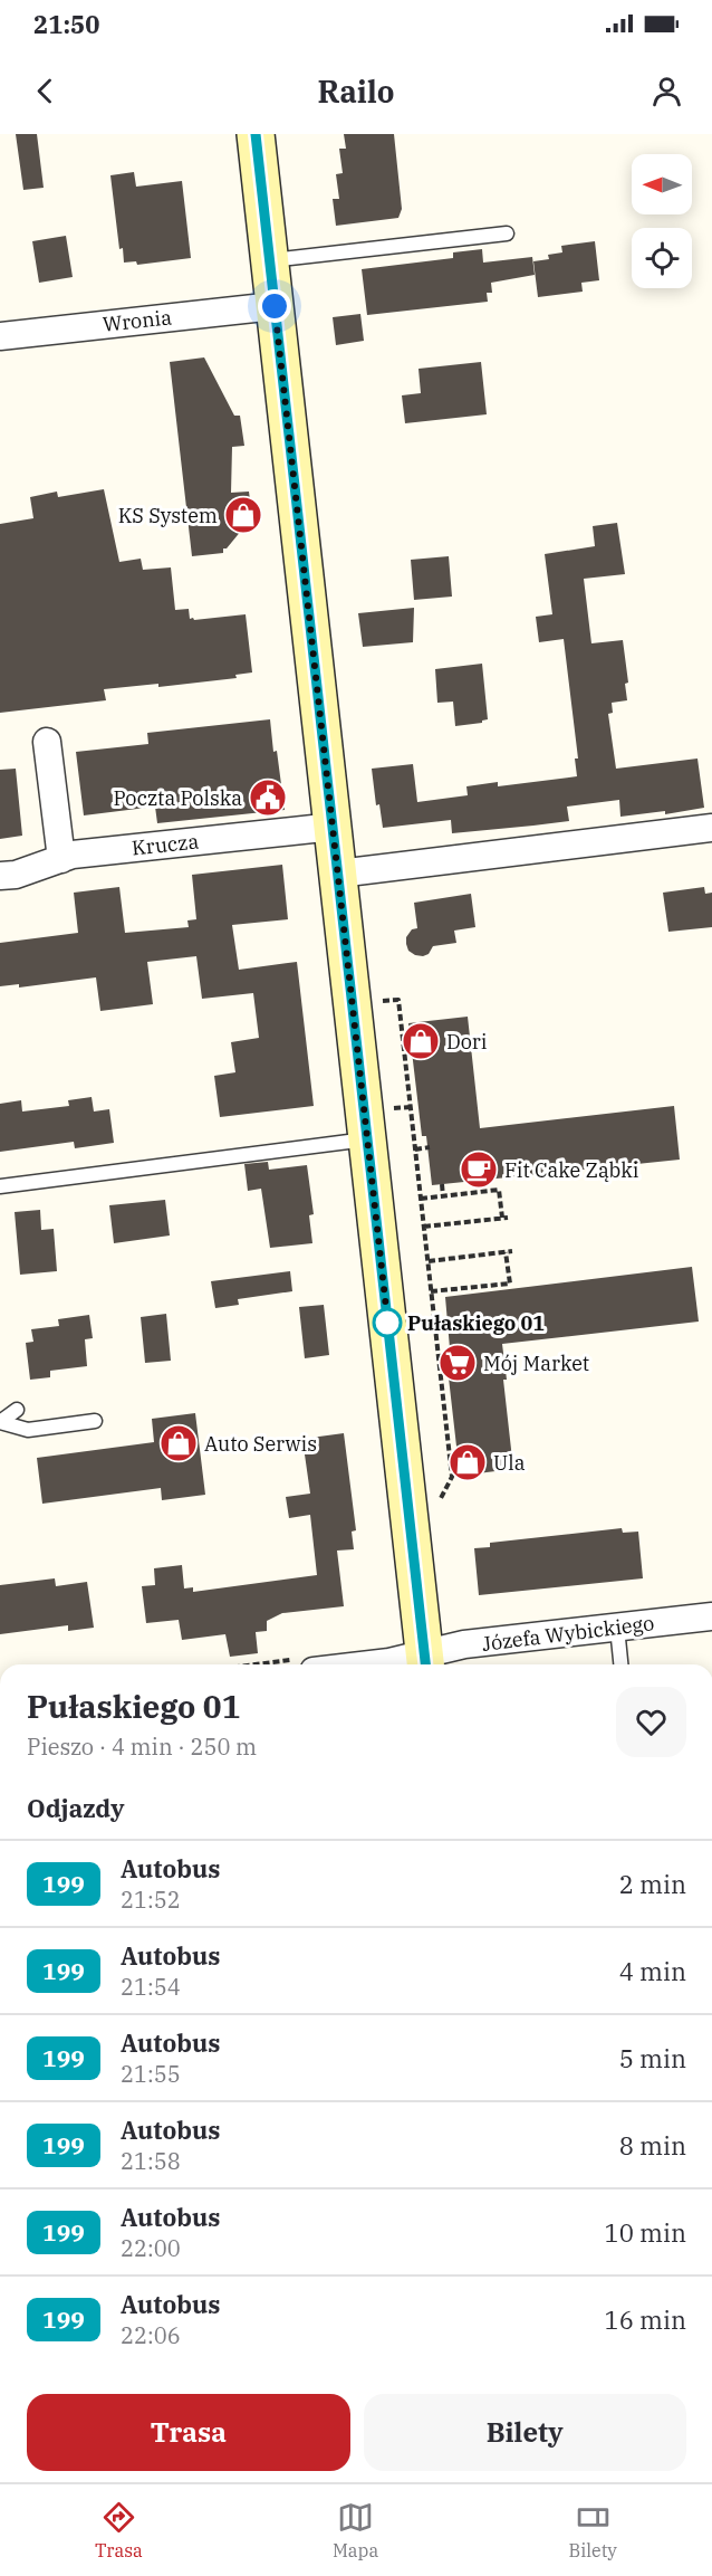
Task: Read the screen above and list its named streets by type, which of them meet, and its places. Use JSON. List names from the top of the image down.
{
  "streets": {
    "street": ["Wronia", "Krucza", "Józefa Wybickiego"]
  },
  "places": {
    "shop": [
      "KS System",
      "Dori",
      "Auto Serwis",
      "Ula"
    ],
    "public building": ["Poczta Polska"],
    "cafe": ["Fit Cake Ząbki"],
    "other": ["Pułaskiego 01"],
    "supermarket": ["Mój Market"]
  },
  "lines": ["bus line 199"],
  "north": "left",
  "page": {
    "status": "21:50",
    "header": "Railo",
    "heading": [
      ["Pułaskiego 01", "Pieszo · 4 min · 250 m"],
      "Odjazdy"
    ],
    "list": [
      {
        "mark": "199",
        "name": "Autobus",
        "note": "21:52",
        "value": "2 min"
      },
      {
        "mark": "199",
        "name": "Autobus",
        "note": "21:54",
        "value": "4 min"
      },
      {
        "mark": "199",
        "name": "Autobus",
        "note": "21:55",
        "value": "5 min"
      },
      {
        "mark": "199",
        "name": "Autobus",
        "note": "21:58",
        "value": "8 min"
      },
      {
        "mark": "199",
        "name": "Autobus",
        "note": "22:00",
        "value": "10 min"
      },
      {
        "mark": "199",
        "name": "Autobus",
        "note": "22:06",
        "value": "16 min"
      }
    ],
    "buttons": ["Trasa", "Bilety"],
    "tabs": ["Trasa", "Mapa", "Bilety"]
  }
}
